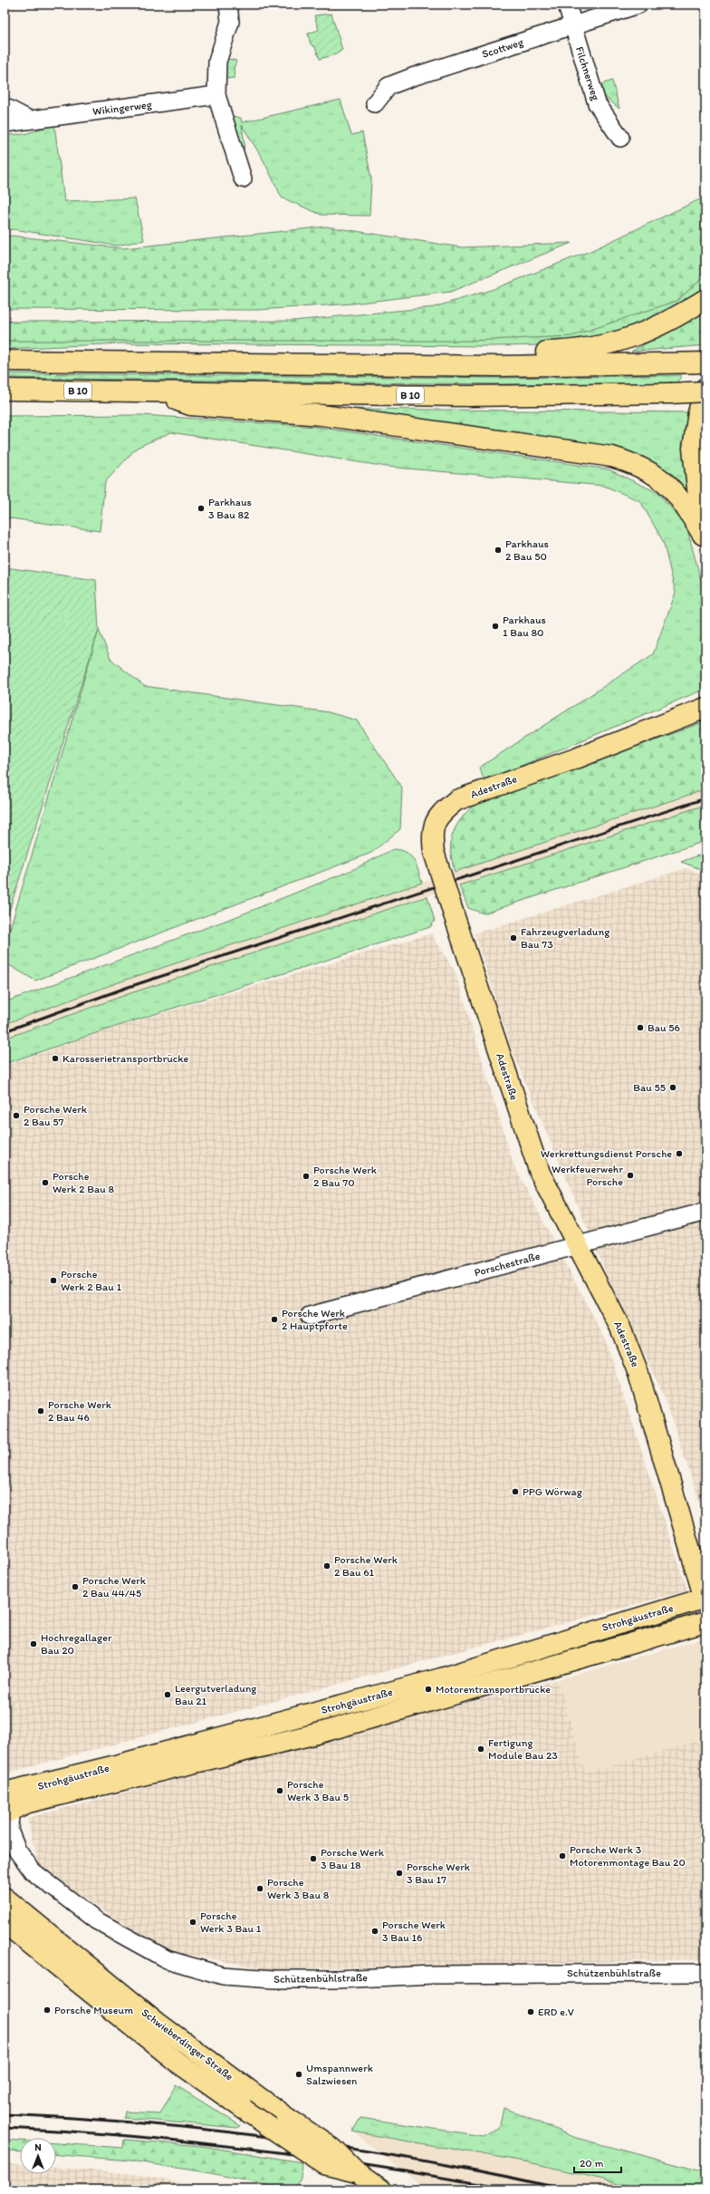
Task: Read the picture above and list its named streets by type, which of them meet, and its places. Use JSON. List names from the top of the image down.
{
  "streets": {
    "main road": [
      "B 10",
      "Adestraße",
      "Strohgäustraße",
      "Schwieberdinger Straße"
    ],
    "street": [
      "Scottweg",
      "Filchnerweg",
      "Wikingerweg",
      "Porschestraße",
      "Schützenbühlstraße"
    ]
  },
  "crossings": [
    ["Scottweg", "Filchnerweg"],
    ["Adestraße", "Porschestraße"],
    ["Adestraße", "Strohgäustraße"],
    ["Strohgäustraße", "Schützenbühlstraße"]
  ],
  "places": [
    "Parkhaus 3 Bau 82",
    "Parkhaus 2 Bau 50",
    "Parkhaus 1 Bau 80",
    "Fahrzeugverladung Bau 73",
    "Bau 56",
    "Karosserietransportbrücke",
    "Bau 55",
    "Porsche Werk 2 Bau 57",
    "Werkrettungsdienst Porsche",
    "Werkfeuerwehr Porsche",
    "Porsche Werk 2 Bau 70",
    "Porsche Werk 2 Bau 8",
    "Porsche Werk 2 Bau 1",
    "Porsche Werk 2 Hauptpforte",
    "Porsche Werk 2 Bau 46",
    "PPG Wörwag",
    "Porsche Werk 2 Bau 61",
    "Porsche Werk 2 Bau 44/45",
    "Hochregallager Bau 20",
    "Motorentransportbrücke",
    "Leergutverladung Bau 21",
    "Fertigung Module Bau 23",
    "Porsche Werk 3 Bau 5",
    "Porsche Werk 3 Motorenmontage Bau 20",
    "Porsche Werk 3 Bau 18",
    "Porsche Werk 3 Bau 17",
    "Porsche Werk 3 Bau 8",
    "Porsche Werk 3 Bau 1",
    "Porsche Werk 3 Bau 16",
    "Porsche Museum",
    "ERD e.V",
    "Umspannwerk Salzwiesen"
  ],
  "scale_bar": "20 m",
  "north": "top"
}
